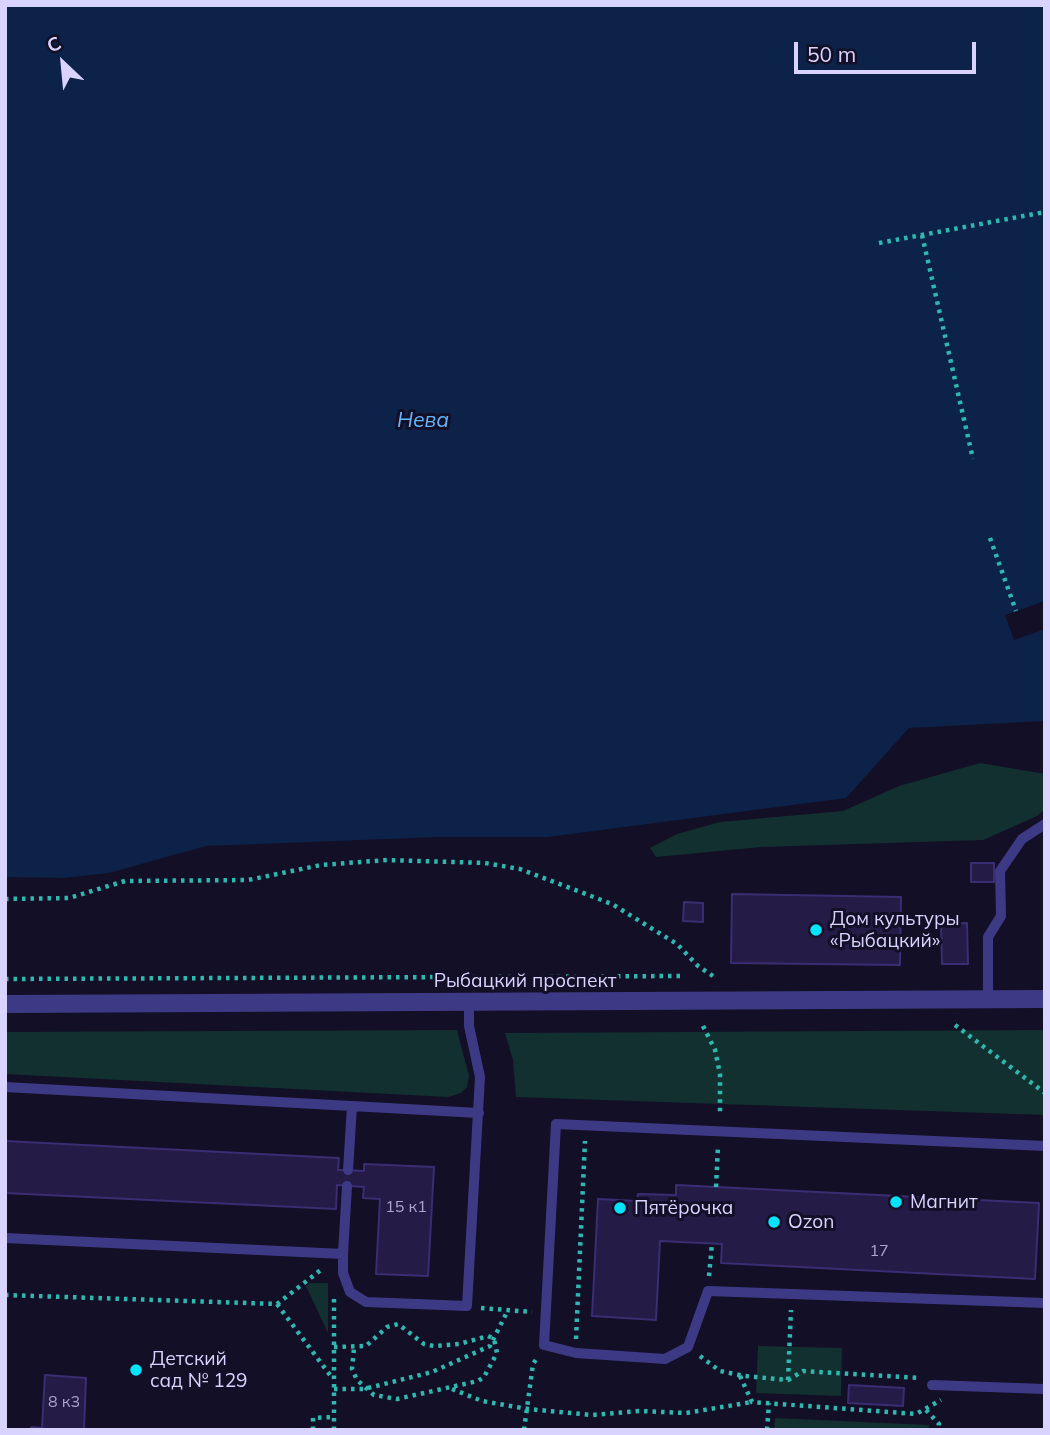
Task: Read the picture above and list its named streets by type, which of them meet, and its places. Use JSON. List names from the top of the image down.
{
  "streets": {
    "street": ["Рыбацкий проспект"]
  },
  "water": ["Нева"],
  "places": [
    "Дом культуры «Рыбацкий»",
    "Магнит",
    "Пятёрочка",
    "Ozon",
    "Детский сад № 129"
  ],
  "house_numbers": ["15 к1", "17", "8 к3"],
  "scale_bar": "50 m",
  "north": "top left"
}
